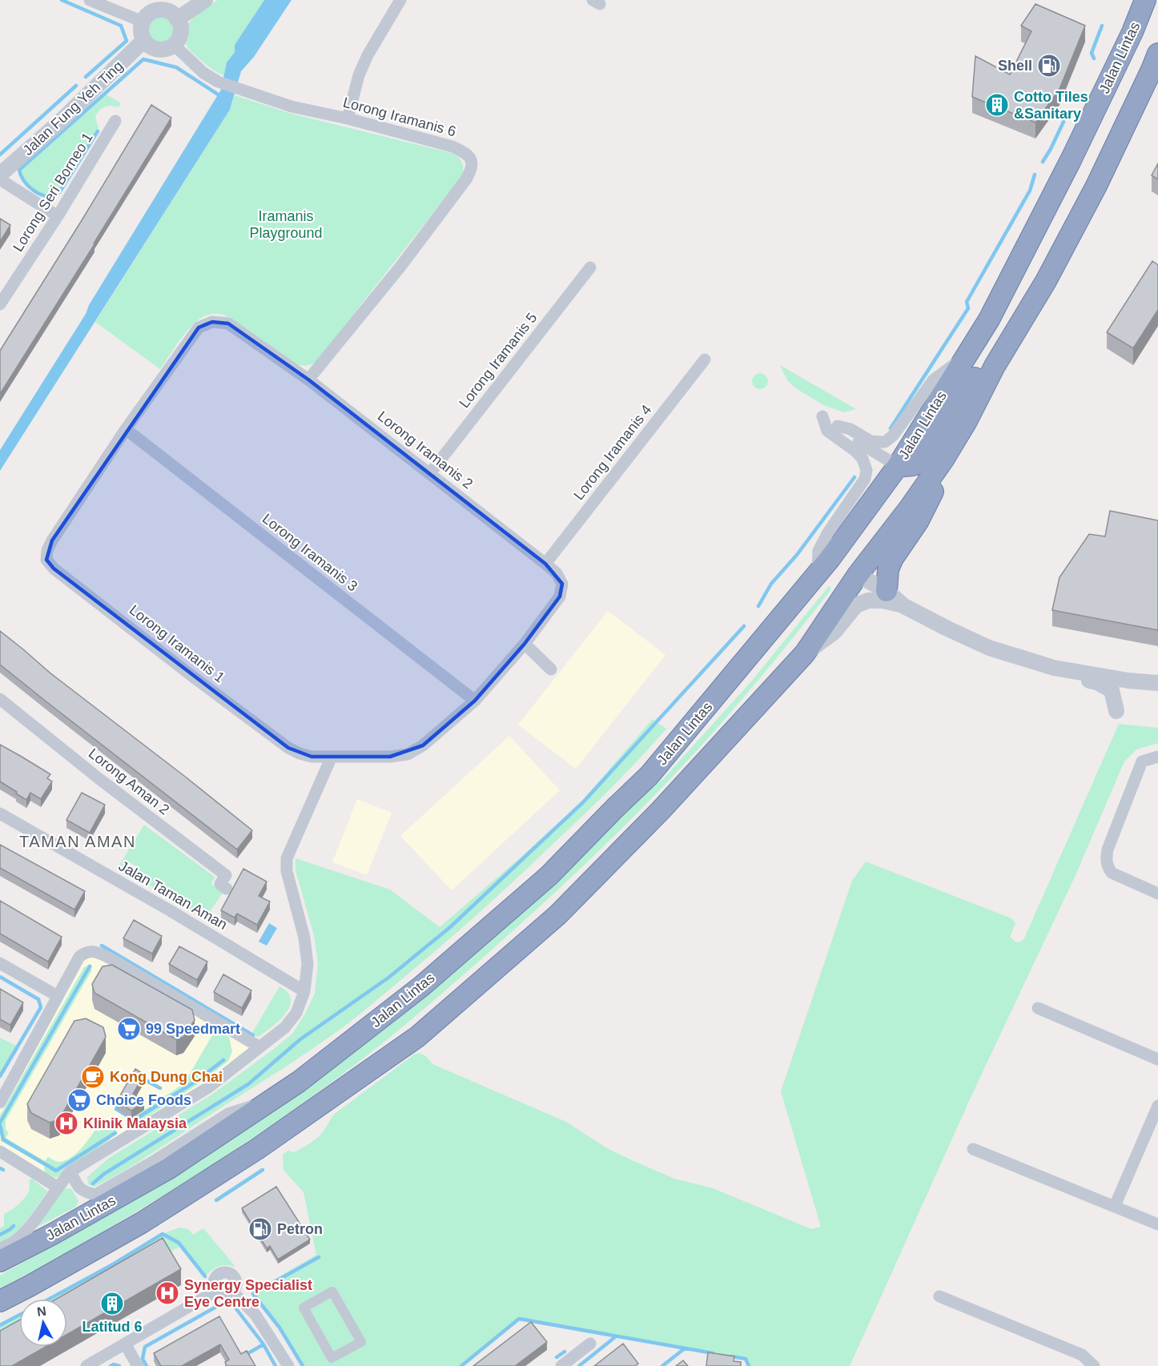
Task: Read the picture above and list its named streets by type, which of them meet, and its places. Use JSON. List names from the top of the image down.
{
  "streets": {
    "highway": ["Jalan Lintas"],
    "street": [
      "Jalan Fung Yeh Ting",
      "Lorong Iramanis 6",
      "Lorong Seri Borneo 1",
      "Lorong Iramanis 5",
      "Lorong Iramanis 2",
      "Lorong Iramanis 4",
      "Lorong Iramanis 3",
      "Lorong Iramanis 1",
      "Lorong Aman 2",
      "Jalan Taman Aman"
    ]
  },
  "crossings": [
    ["Jalan Fung Yeh Ting", "Lorong Iramanis 6"],
    ["Lorong Iramanis 6", "Lorong Iramanis 2"],
    ["Lorong Iramanis 5", "Lorong Iramanis 2"],
    ["Lorong Iramanis 2", "Lorong Iramanis 4"],
    ["Lorong Iramanis 2", "Lorong Iramanis 1"],
    ["Lorong Iramanis 3", "Lorong Iramanis 1"]
  ],
  "districts": ["TAMAN AMAN"],
  "parks": ["Iramanis Playground"],
  "places": {
    "fuel station": ["Shell", "Petron"],
    "building": ["Cotto Tiles &Sanitary", "Latitud 6"],
    "supermarket": ["99 Speedmart", "Choice Foods"],
    "cafe": ["Kong Dung Chai"],
    "hospital": ["Klinik Malaysia", "Synergy Specialist Eye Centre"]
  },
  "north": "top"
}
